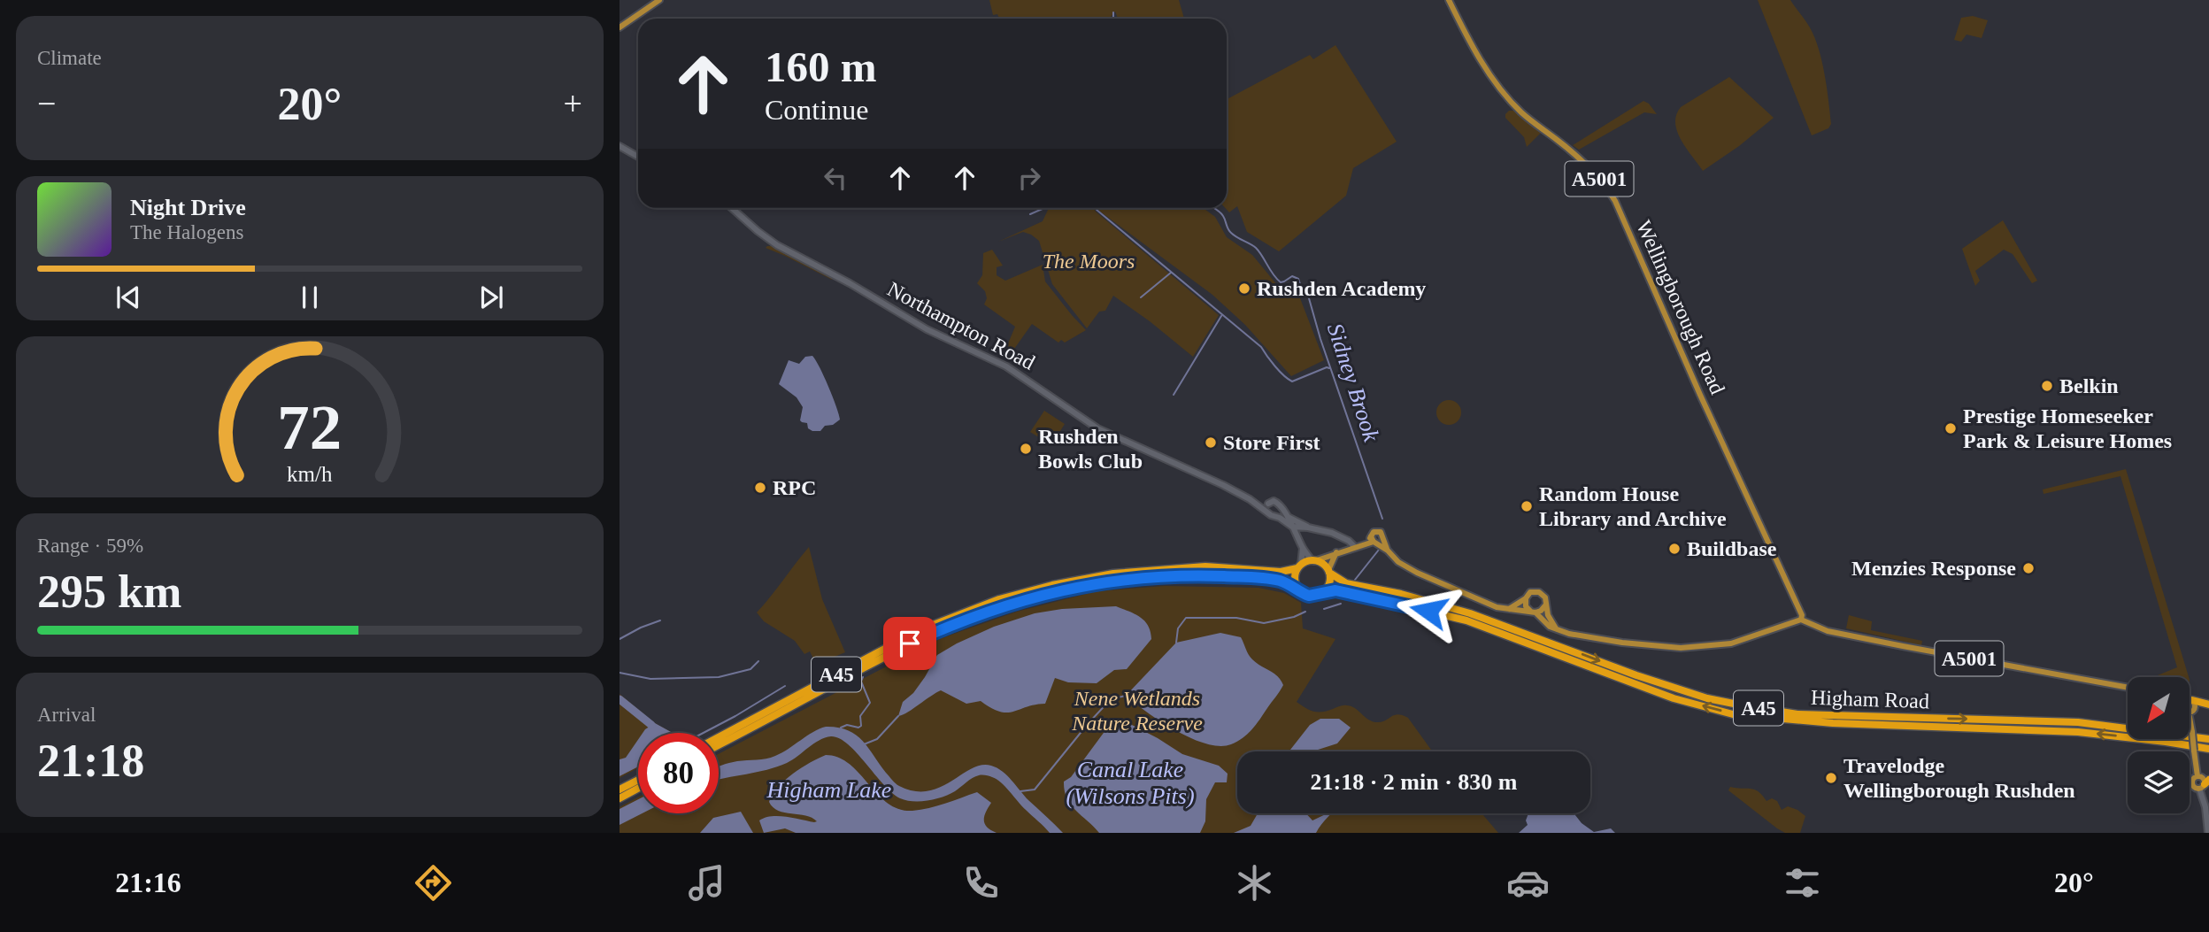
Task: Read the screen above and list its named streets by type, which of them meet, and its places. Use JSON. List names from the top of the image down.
{
  "streets": {
    "highway": ["A45", "Higham Road"],
    "main road": ["A5001", "Wellingborough Road", "Northampton Road"]
  },
  "crossings": [
    ["A5001", "Wellingborough Road"],
    ["A45", "Higham Road"]
  ],
  "water": ["Sidney Brook", "Canal Lake (Wilsons Pits)", "Higham Lake"],
  "parks": ["The Moors", "Nene Wetlands Nature Reserve"],
  "places": [
    "Rushden Academy",
    "Belkin",
    "Prestige Homeseeker Park & Leisure Homes",
    "Store First",
    "Rushden Bowls Club",
    "RPC",
    "Random House Library and Archive",
    "Buildbase",
    "Menzies Response",
    "Travelodge Wellingborough Rushden"
  ],
  "north": "bottom left",
  "page": {
    "tile": [
      "Climate",
      ["Range · 59%", "295 km"],
      ["Arrival", "21:18"]
    ],
    "turn": ["160 m", "Continue"],
    "heat": ["−", "20°", "+"],
    "song": ["Night Drive", "The Halogens"],
    "limit": "80",
    "trip": "21:18 · 2 min · 830 m",
    "tabs": ["21:16", "20°"],
    "gauge": ["72", "km/h"]
  }
}
